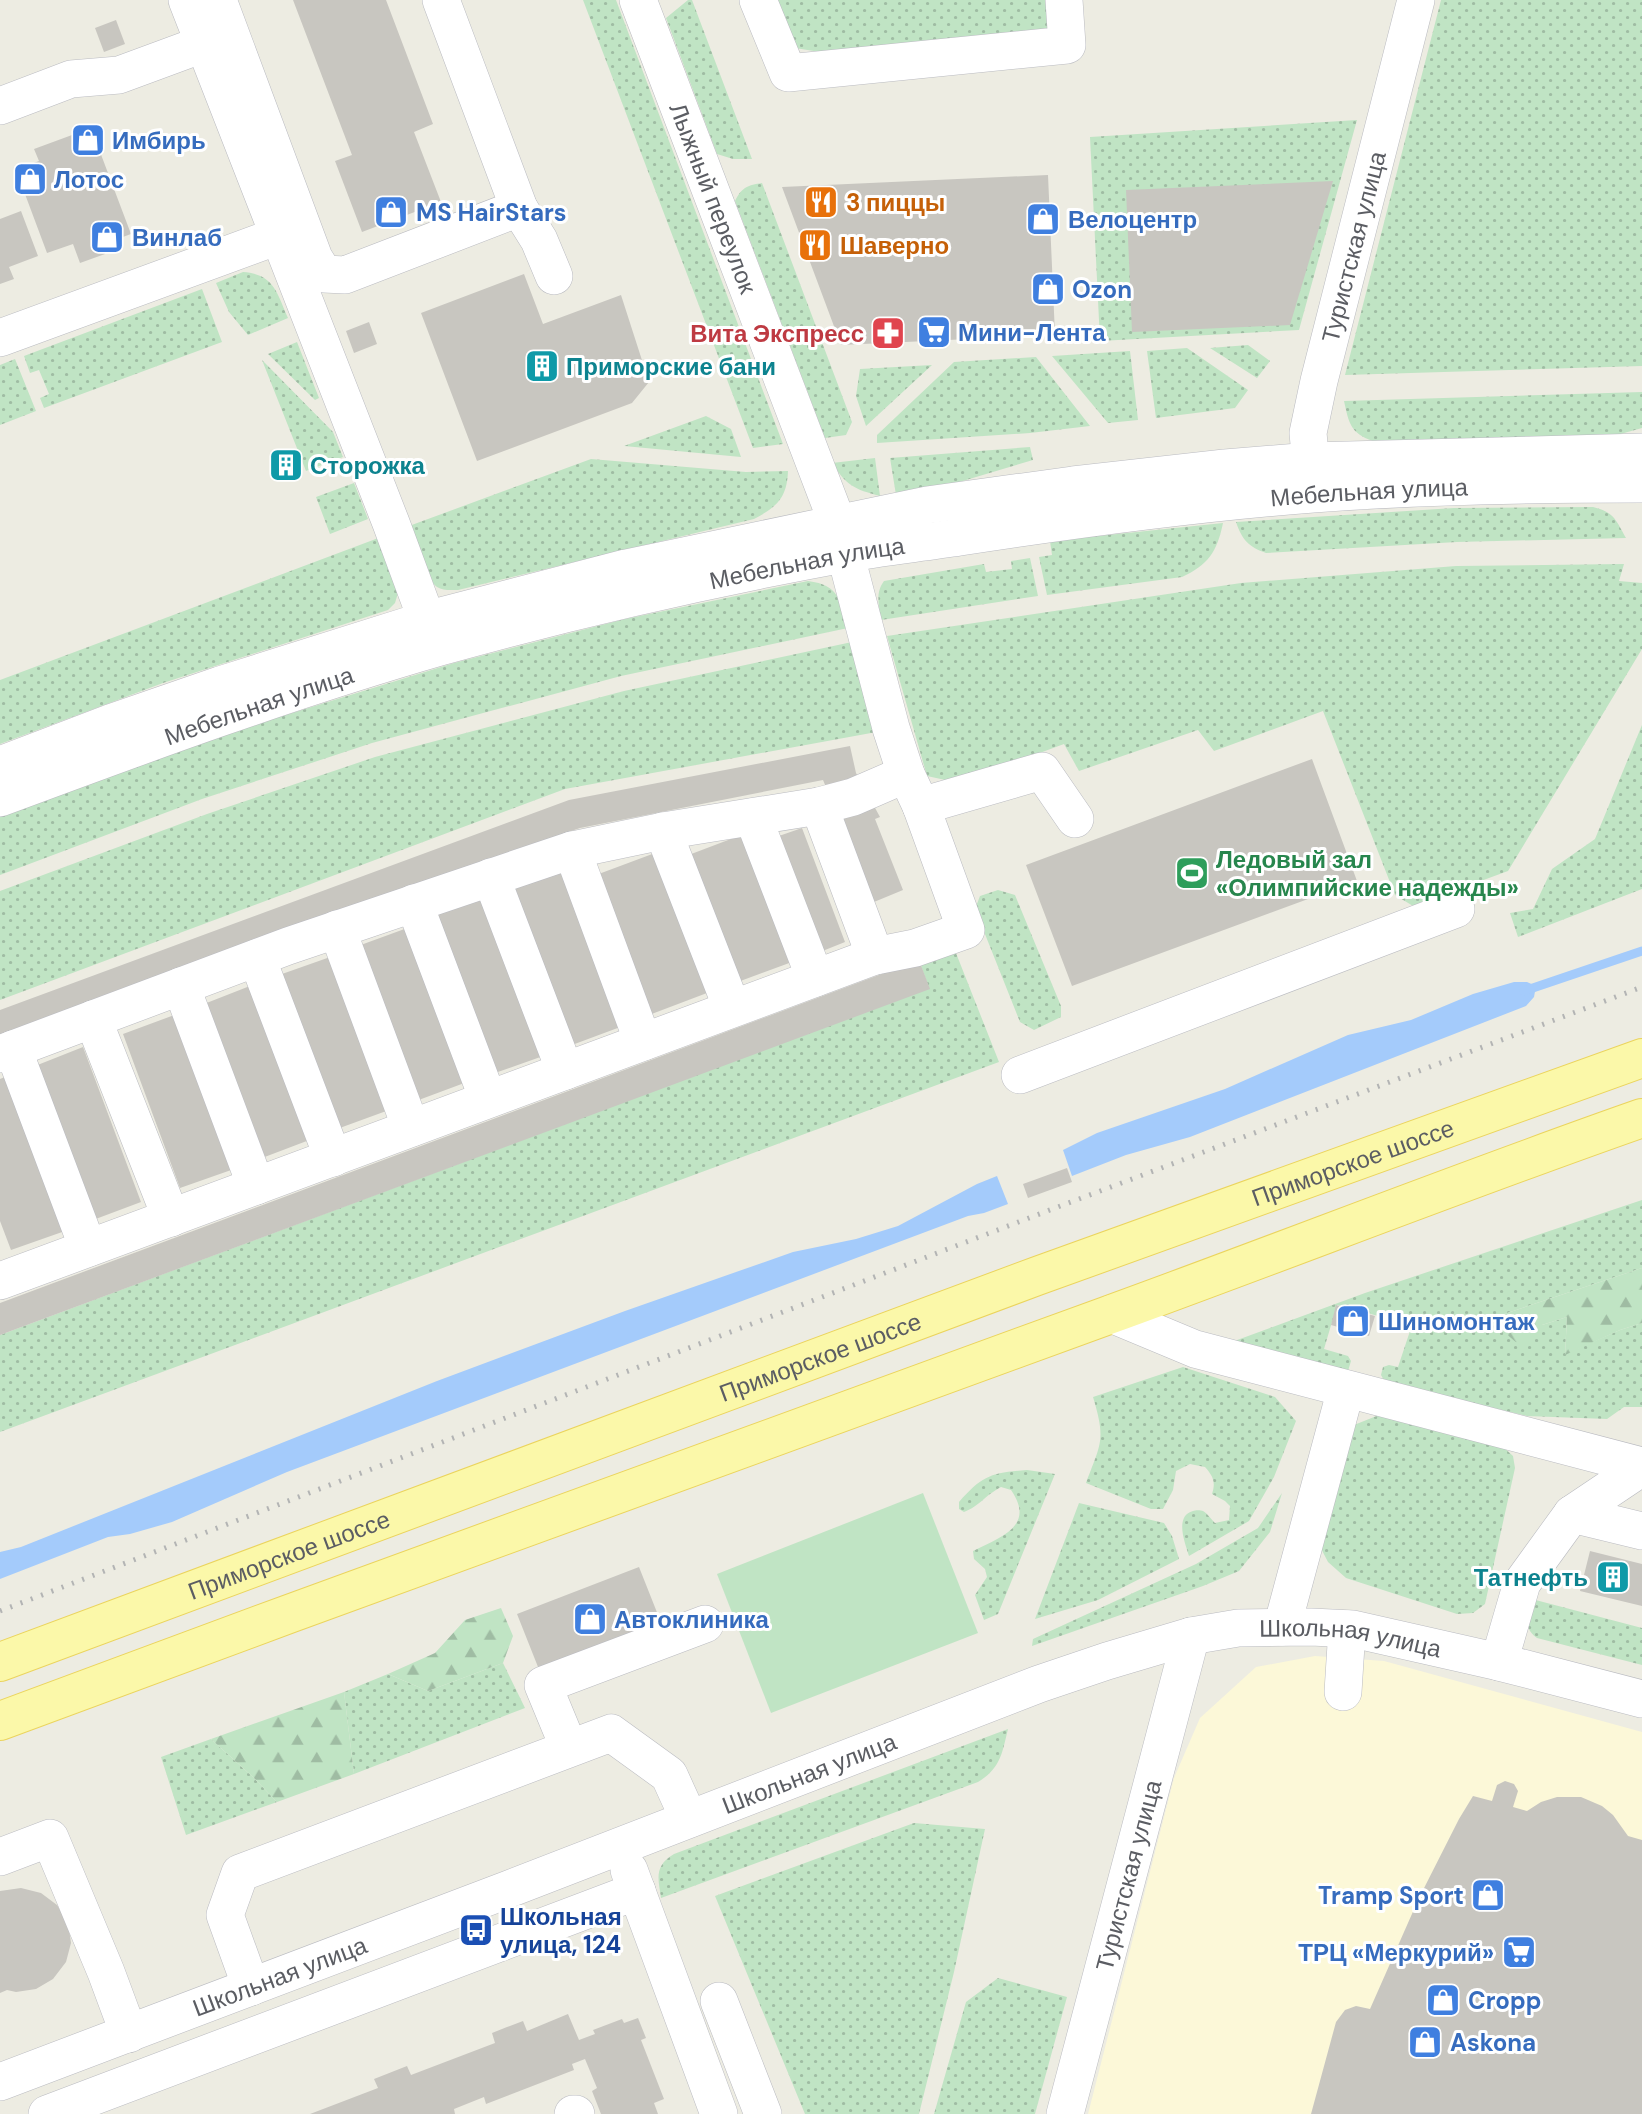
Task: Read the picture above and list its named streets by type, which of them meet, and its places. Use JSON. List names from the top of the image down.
{
  "streets": {
    "main road": ["Приморское шоссе"],
    "street": [
      "Лыжный переулок",
      "Туристская улица",
      "Мебельная улица",
      "Школьная улица"
    ]
  },
  "crossings": [
    ["Лыжный переулок", "Мебельная улица"],
    ["Туристская улица", "Мебельная улица"],
    ["Туристская улица", "Школьная улица"]
  ],
  "places": {
    "shop": [
      "Имбирь",
      "Лотос",
      "MS HairStars",
      "Велоцентр",
      "Винлаб",
      "Ozon",
      "Шиномонтаж",
      "Автоклиника",
      "Tramp Sport",
      "Cropp",
      "Askona"
    ],
    "restaurant": ["3 пиццы", "Шаверно"],
    "supermarket": ["Мини-Лента", "ТРЦ «Меркурий»"],
    "pharmacy": ["Вита Экспресс"],
    "building": ["Приморские бани", "Сторожка", "Татнефть"],
    "sports": ["Ледовый зал «Олимпийские надежды»"],
    "bus stop": ["Школьная улица, 124"]
  }
}
